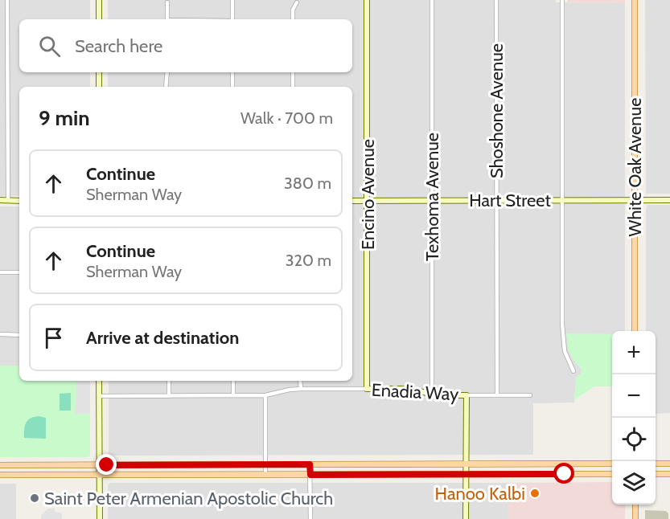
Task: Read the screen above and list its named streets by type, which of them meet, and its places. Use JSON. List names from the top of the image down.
{
  "streets": {
    "main road": ["White Oak Avenue"],
    "street": [
      "Shoshone Avenue",
      "Encino Avenue",
      "Texhoma Avenue",
      "Hart Street",
      "Enadia Way"
    ]
  },
  "crossings": [
    ["Shoshone Avenue", "Hart Street"],
    ["Shoshone Avenue", "Enadia Way"],
    ["White Oak Avenue", "Hart Street"],
    ["Encino Avenue", "Hart Street"],
    ["Encino Avenue", "Enadia Way"],
    ["Texhoma Avenue", "Hart Street"],
    ["Texhoma Avenue", "Enadia Way"]
  ],
  "places": ["Hanoo Kalbi", "Saint Peter Armenian Apostolic Church"],
  "page": {
    "search": "Search here",
    "heading": ["9 min", "Walk · 700 m"],
    "list": [
      ["Continue", "Sherman Way", "380 m"],
      ["Continue", "Sherman Way", "320 m"],
      "Arrive at destination"
    ],
    "map_buttons": ["+", "−"]
  }
}
